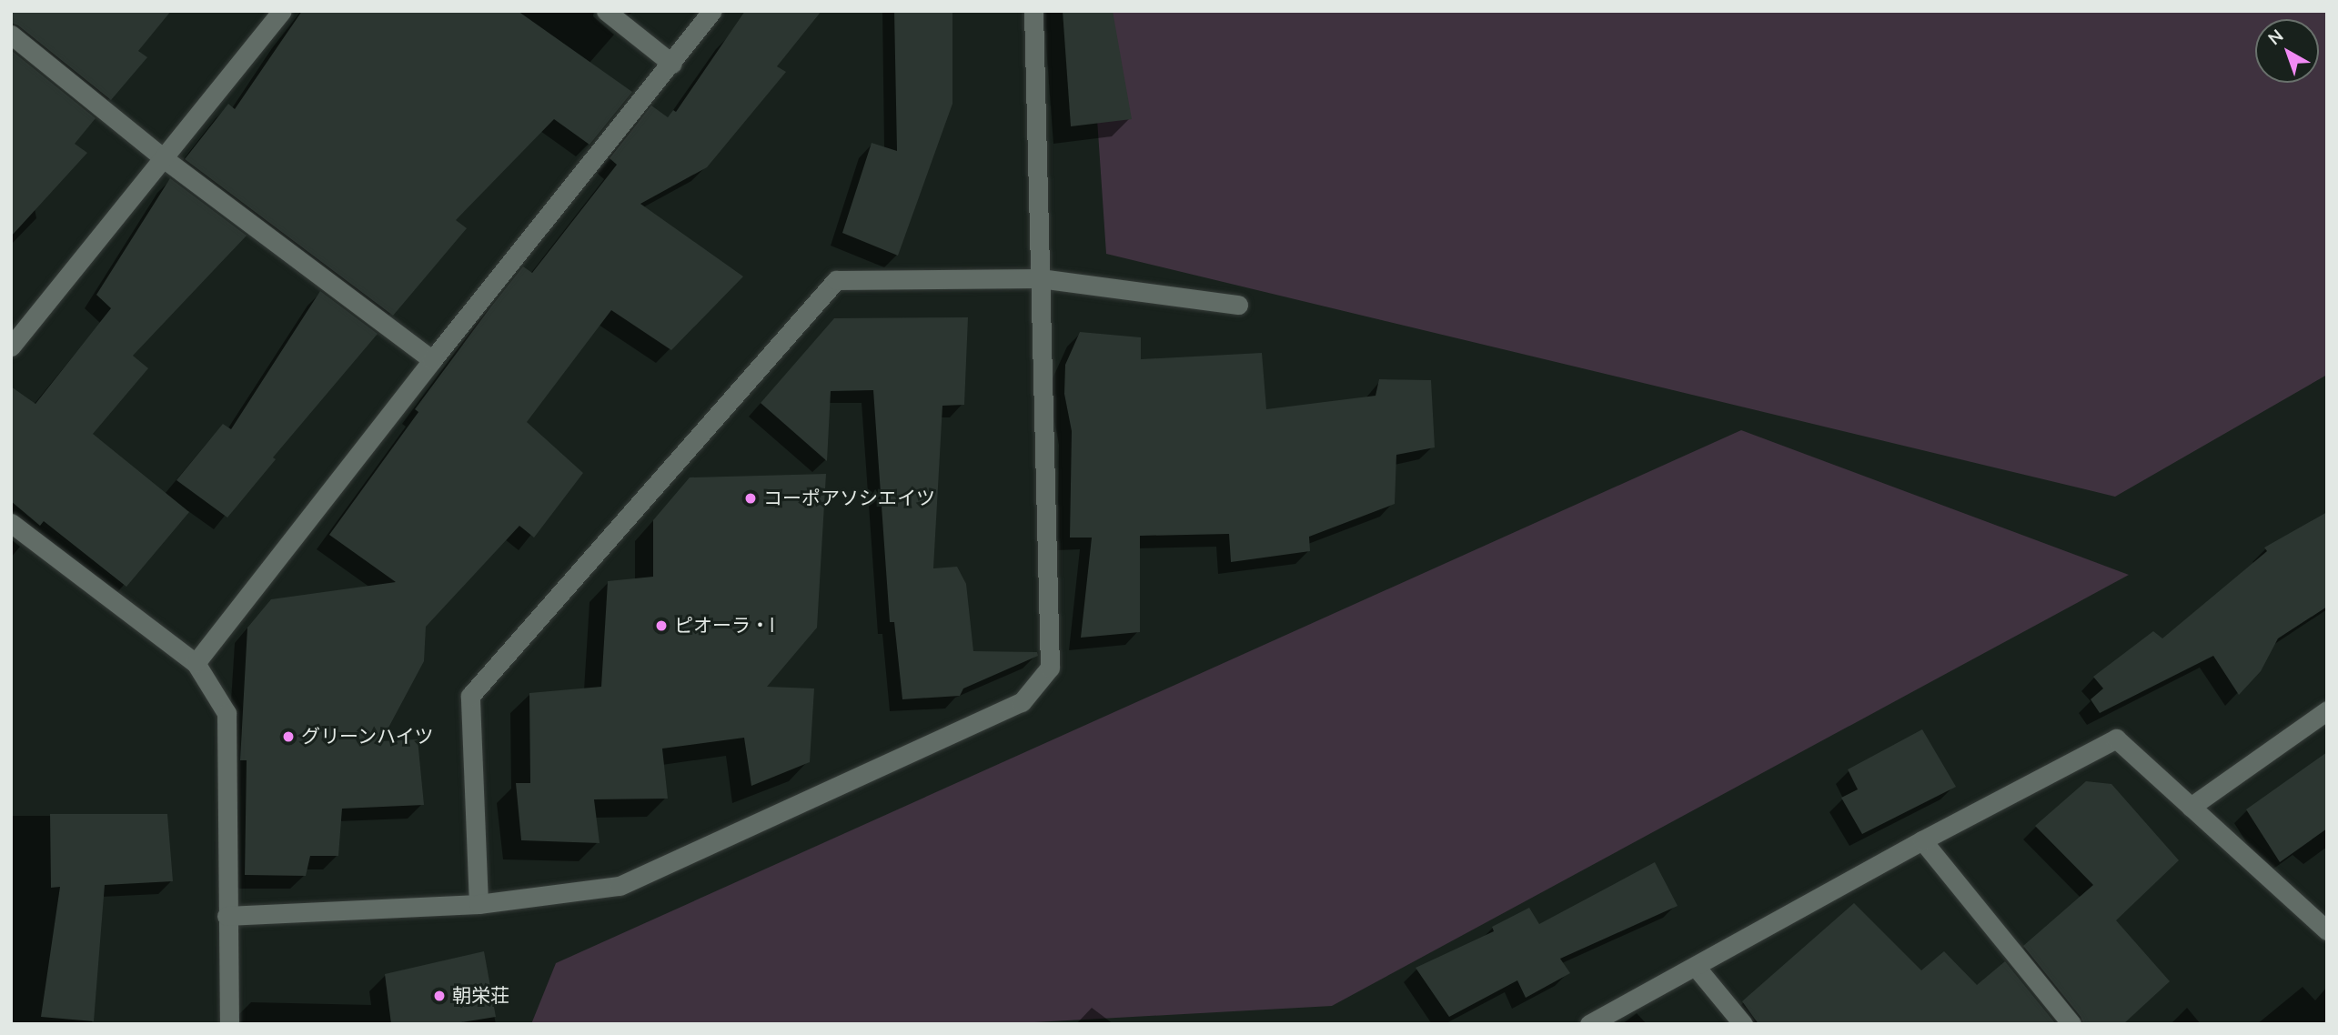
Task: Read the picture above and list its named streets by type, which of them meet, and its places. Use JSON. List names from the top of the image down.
{
  "places": [
    "コーポアソシエイツ",
    "ピオーラ・I",
    "グリーンハイツ",
    "朝栄荘"
  ],
  "north": "top left"
}
